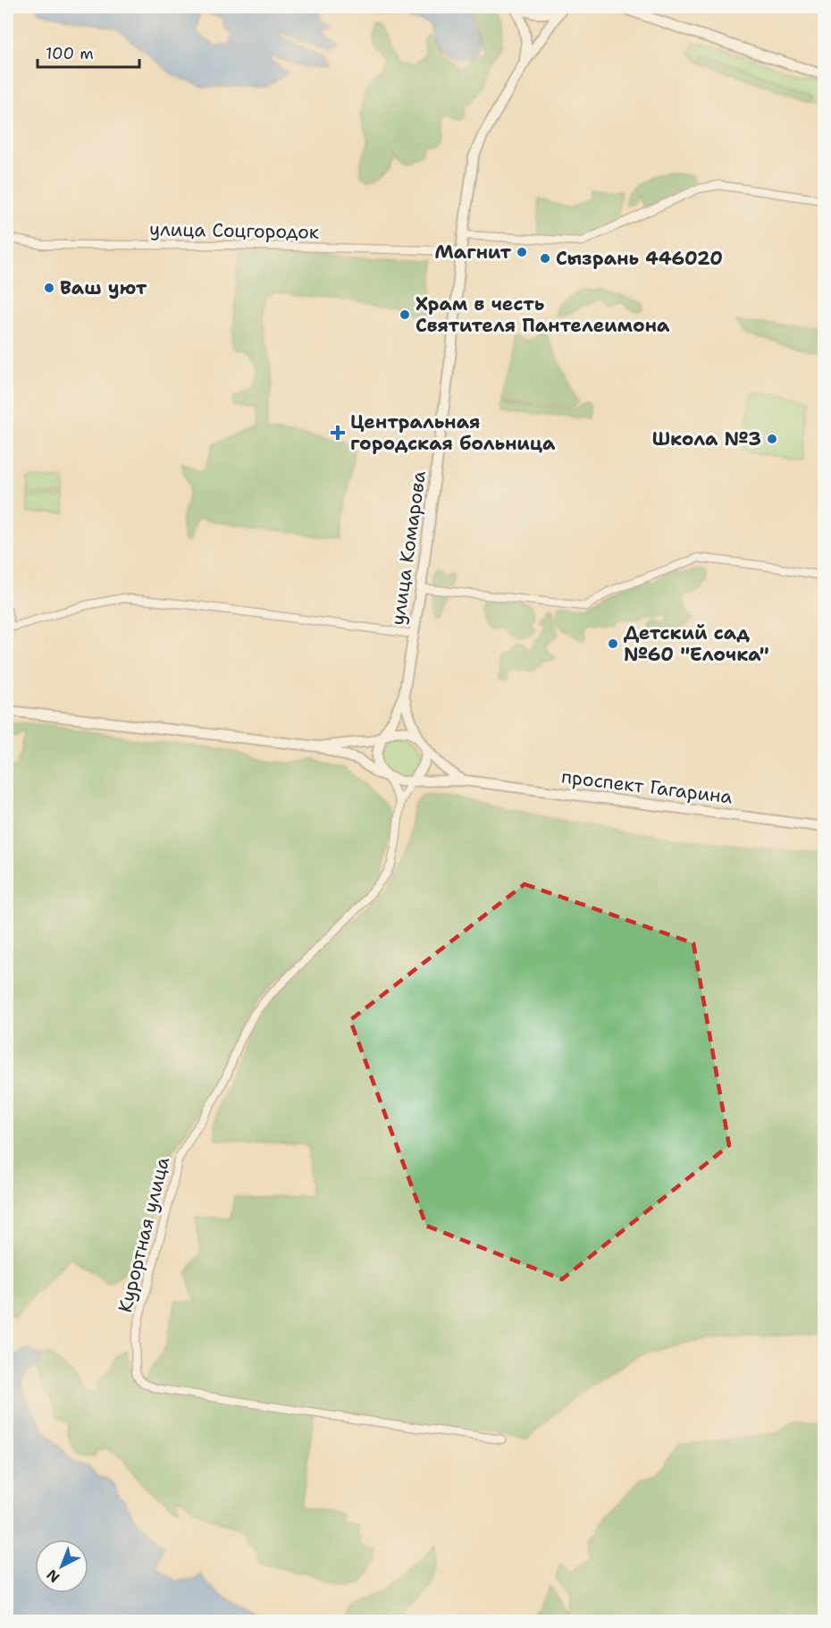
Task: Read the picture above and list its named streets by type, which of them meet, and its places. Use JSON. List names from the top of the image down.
{
  "streets": {
    "main road": ["улица Комарова", "проспект Гагарина"],
    "street": ["улица Соцгородок", "Курортная улица"]
  },
  "crossings": [
    ["улица Соцгородок", "улица Комарова"],
    ["проспект Гагарина", "Курортная улица"]
  ],
  "places": {
    "other": [
      "Магнит",
      "Сызрань 446020",
      "Ваш уют",
      "Храм в честь Святителя Пантелеимона",
      "Школа №3",
      "Детский сад №60 \"Елочка\""
    ],
    "health": ["Центральная городская больница"]
  },
  "scale_bar": "100 m",
  "north": "bottom left"
}
